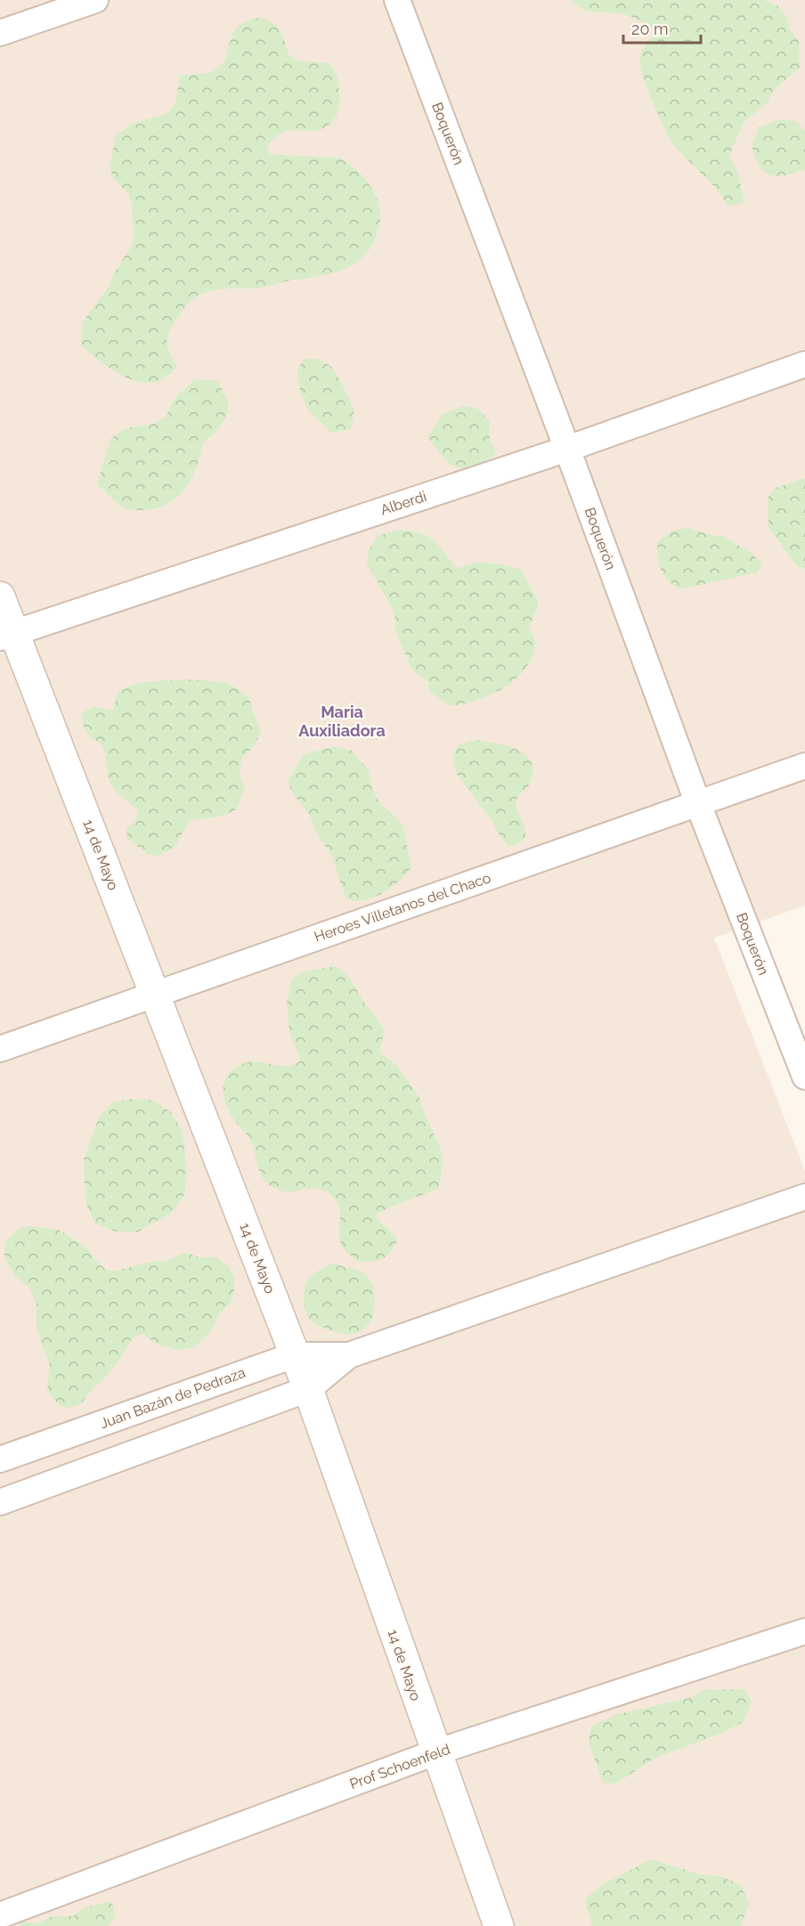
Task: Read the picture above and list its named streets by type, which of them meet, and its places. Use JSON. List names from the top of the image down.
{
  "streets": {
    "street": [
      "Boquerón",
      "Alberdi",
      "14 de Mayo",
      "Heroes Villetanos del Chaco",
      "Juan Bazán de Pedraza",
      "Prof Schoenfeld"
    ]
  },
  "crossings": [
    ["Boquerón", "Alberdi"],
    ["Boquerón", "Heroes Villetanos del Chaco"],
    ["Alberdi", "14 de Mayo"],
    ["14 de Mayo", "Heroes Villetanos del Chaco"],
    ["14 de Mayo", "Juan Bazán de Pedraza"],
    ["14 de Mayo", "Prof Schoenfeld"]
  ],
  "districts": ["Maria Auxiliadora"],
  "scale_bar": "20 m"
}
